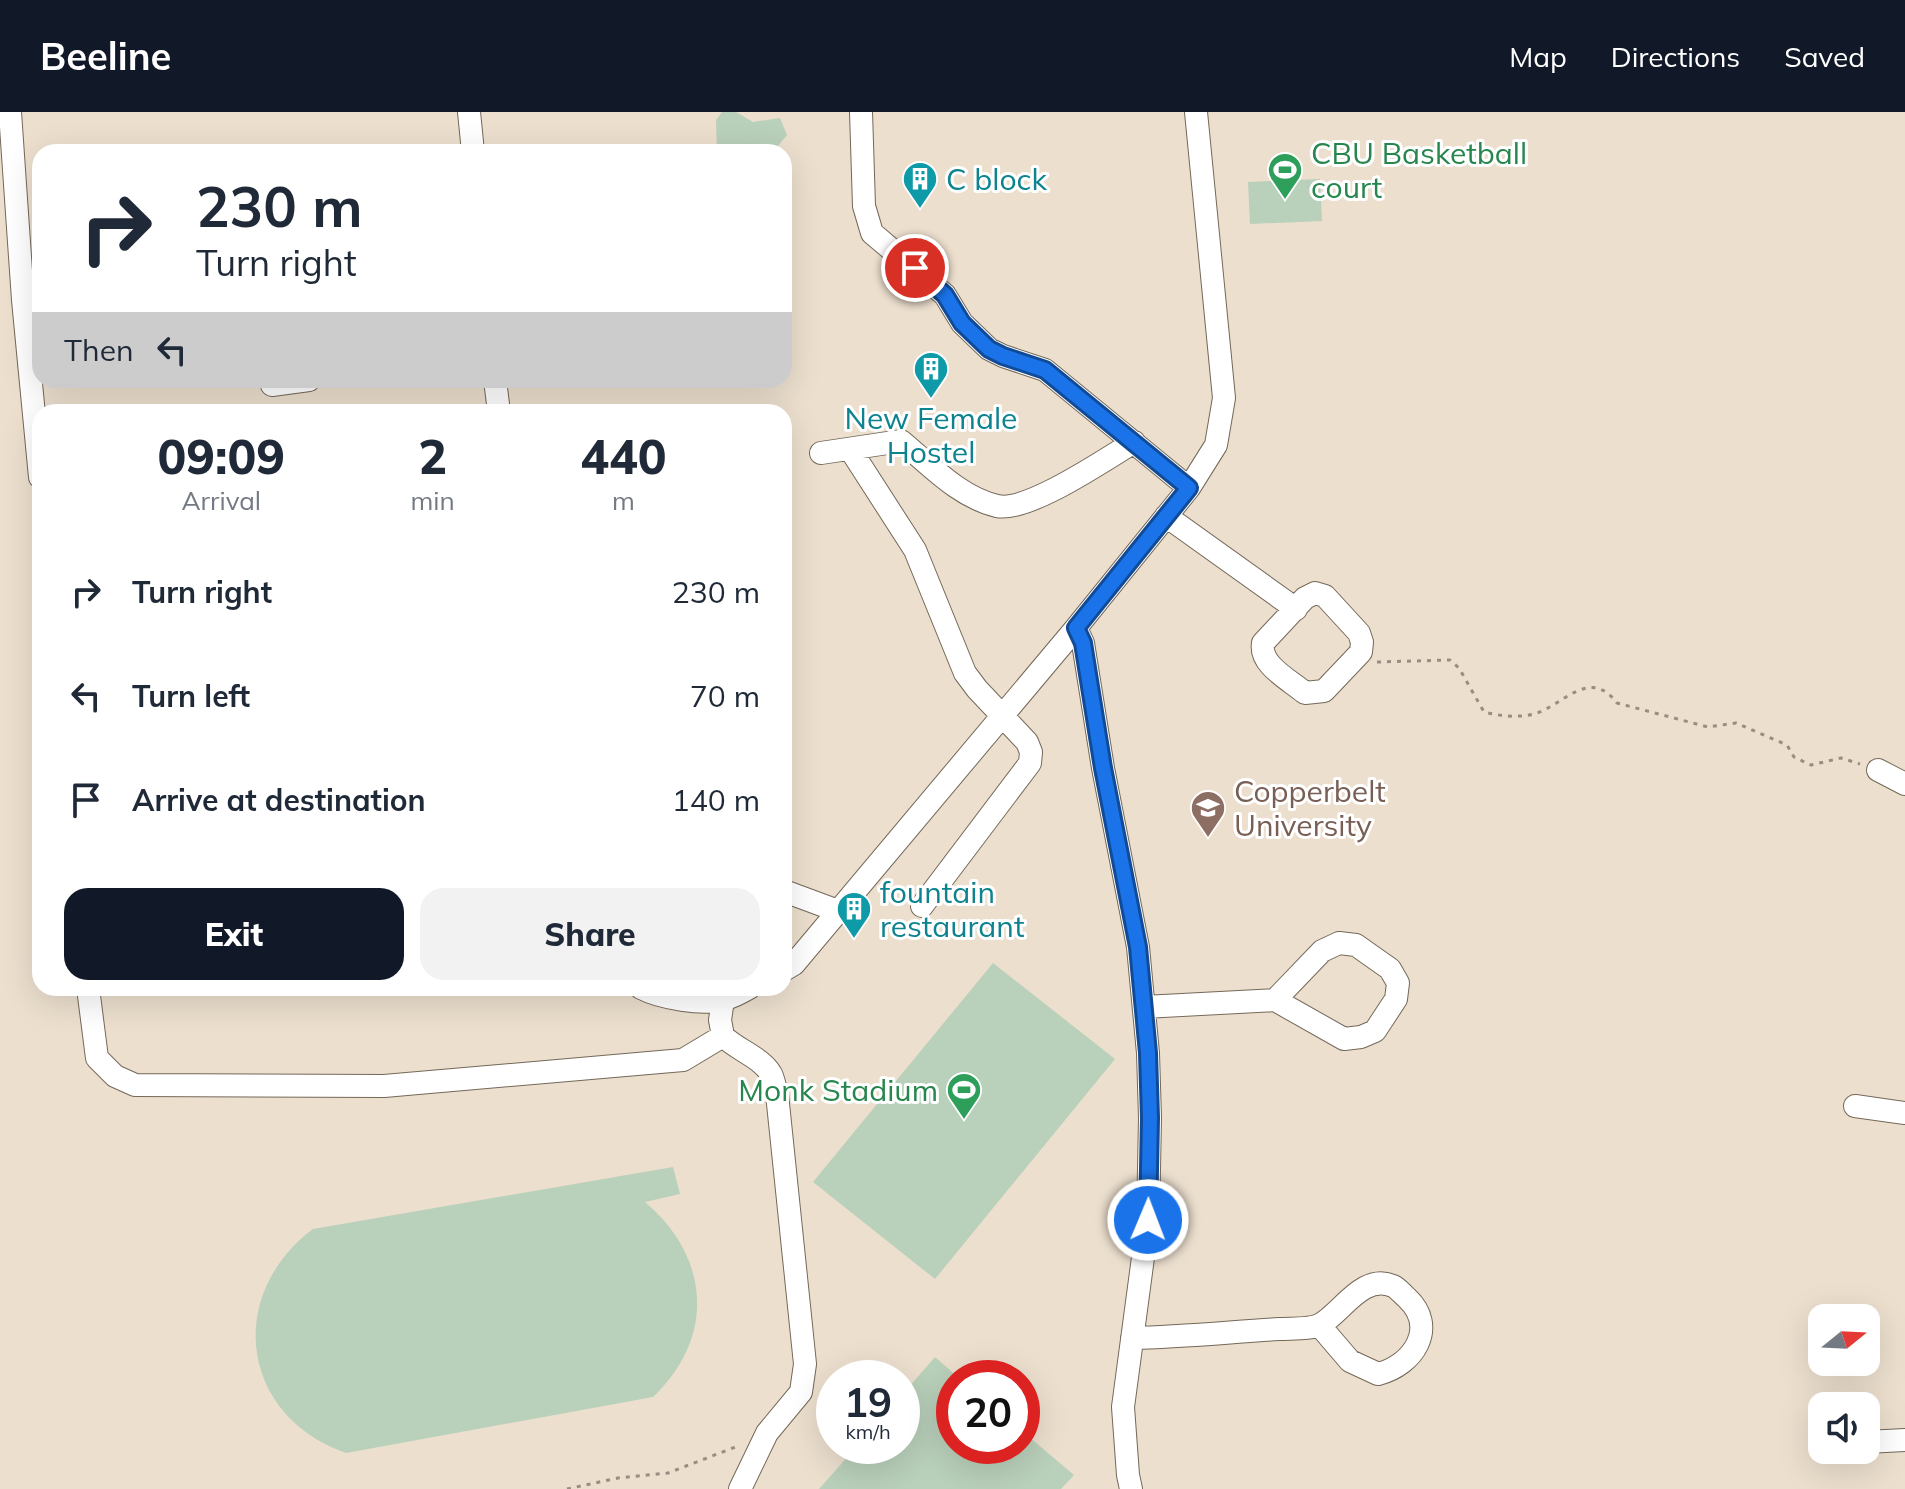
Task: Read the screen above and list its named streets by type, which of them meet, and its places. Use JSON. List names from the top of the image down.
{
  "places": {
    "sports": ["CBU Basketball court", "Monk Stadium"],
    "building": ["C block", "New Female Hostel", "fountain restaurant"],
    "school or university": ["Copperbelt University"]
  },
  "north": "right",
  "page": {
    "header": "Beeline",
    "nav": ["Map", "Directions", "Saved"],
    "turn": ["230 m", "Turn right"],
    "then": "Then",
    "eta": [
      "09:09",
      "Arrival",
      "2",
      "min",
      "440",
      "m"
    ],
    "list": [
      {
        "name": "Turn right",
        "value": "230 m"
      },
      {
        "name": "Turn left",
        "value": "70 m"
      },
      {
        "name": "Arrive at destination",
        "value": "140 m"
      }
    ],
    "buttons": ["Exit", "Share"],
    "speed": "19 km/h",
    "limit": "20"
  }
}
